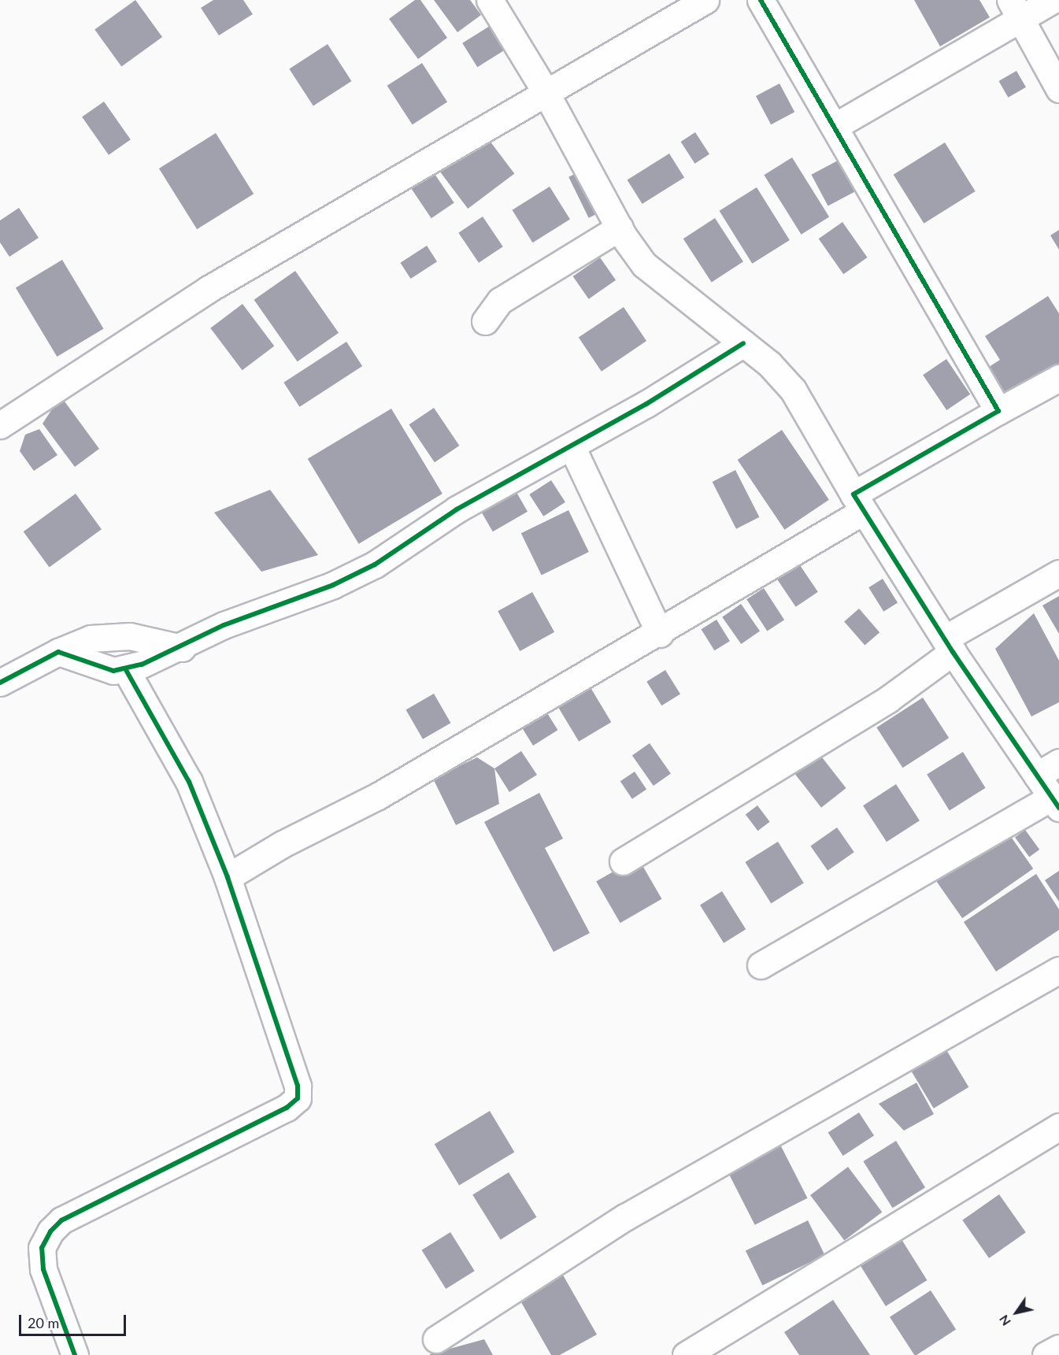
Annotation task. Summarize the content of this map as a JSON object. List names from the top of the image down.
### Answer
{
  "scale_bar": "20 m",
  "north": "bottom left"
}
